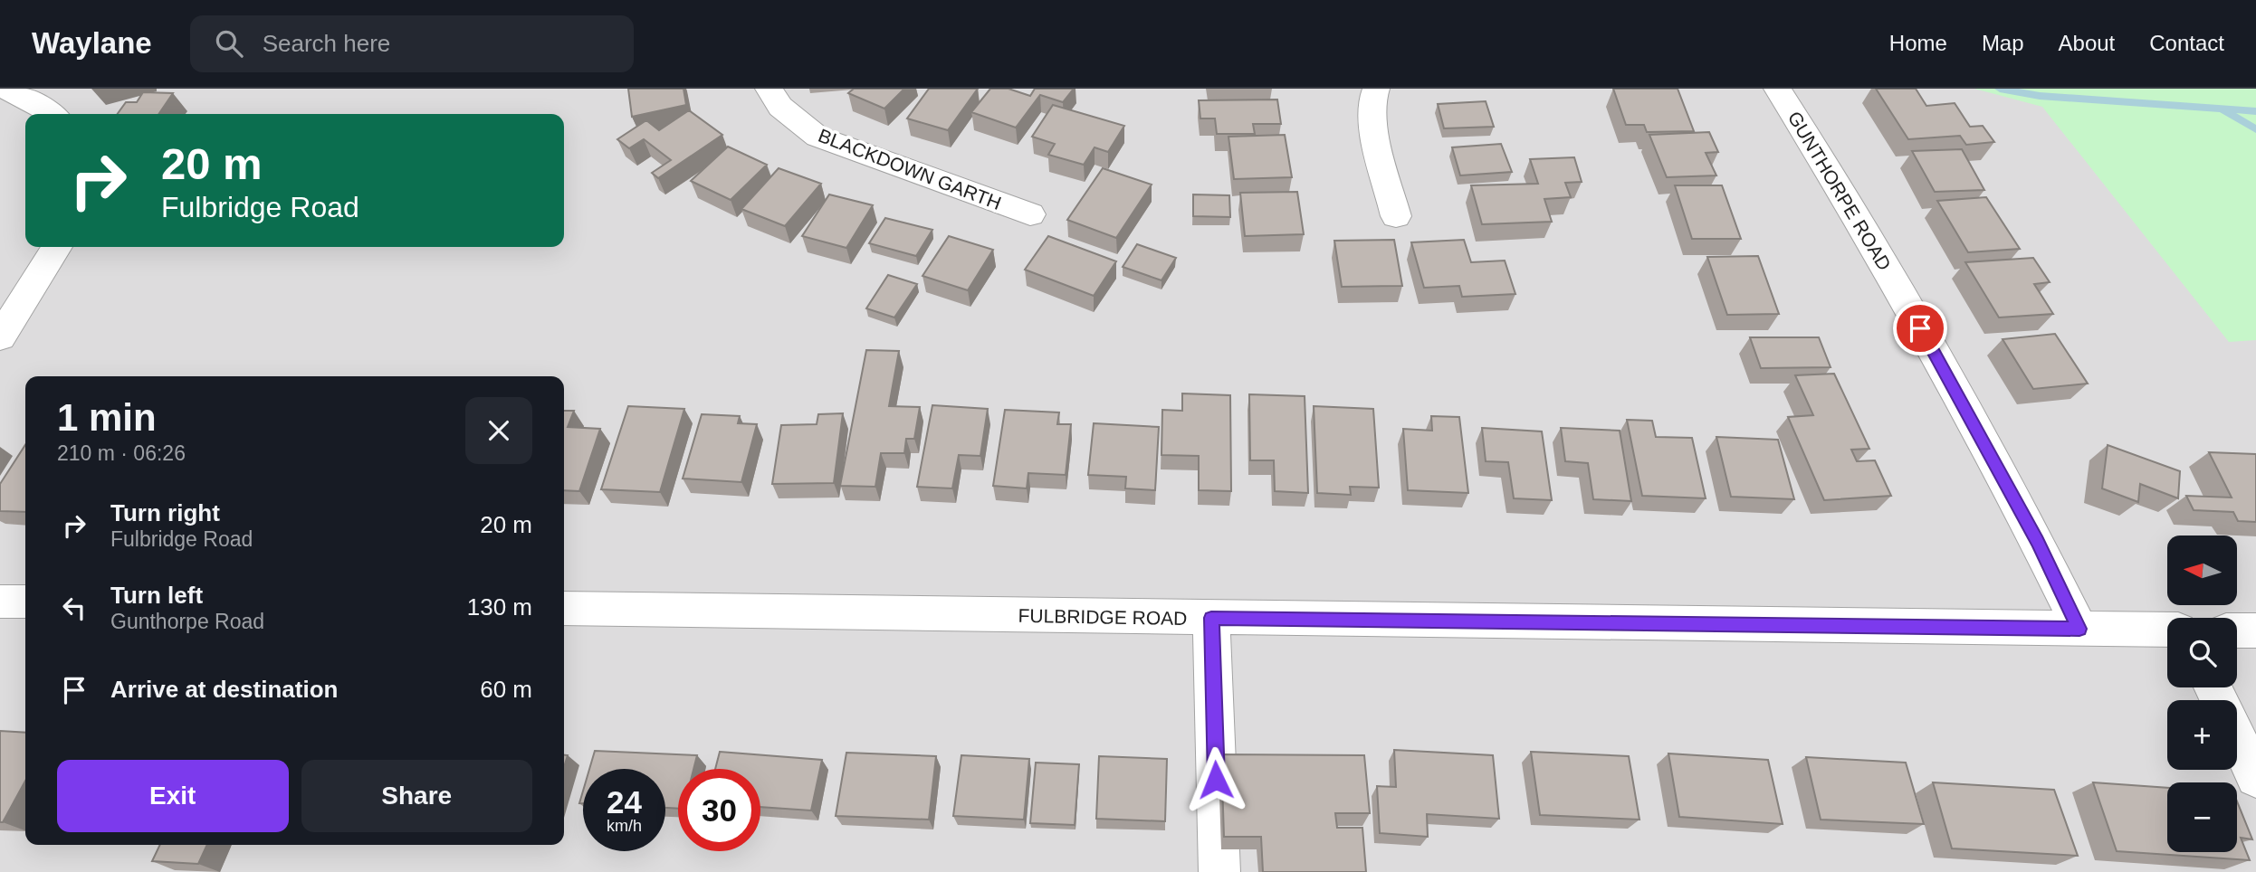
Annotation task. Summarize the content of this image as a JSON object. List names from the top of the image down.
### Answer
{
  "streets": {
    "street": ["BLACKDOWN GARTH", "GUNTHORPE ROAD", "FULBRIDGE ROAD"]
  },
  "crossings": [
    ["GUNTHORPE ROAD", "FULBRIDGE ROAD"]
  ],
  "north": "left",
  "page": {
    "header": "Waylane",
    "search": "Search here",
    "nav": [
      "Home",
      "Map",
      "About",
      "Contact"
    ],
    "turn": ["20 m", "Fulbridge Road"],
    "heading": ["1 min", "210 m · 06:26"],
    "list": [
      {
        "name": "Turn right",
        "note": "Fulbridge Road",
        "value": "20 m"
      },
      {
        "name": "Turn left",
        "note": "Gunthorpe Road",
        "value": "130 m"
      },
      {
        "name": "Arrive at destination",
        "value": "60 m"
      }
    ],
    "map_buttons": ["+", "−"],
    "buttons": ["Exit", "Share"],
    "speed": "24 km/h",
    "limit": "30"
  }
}
